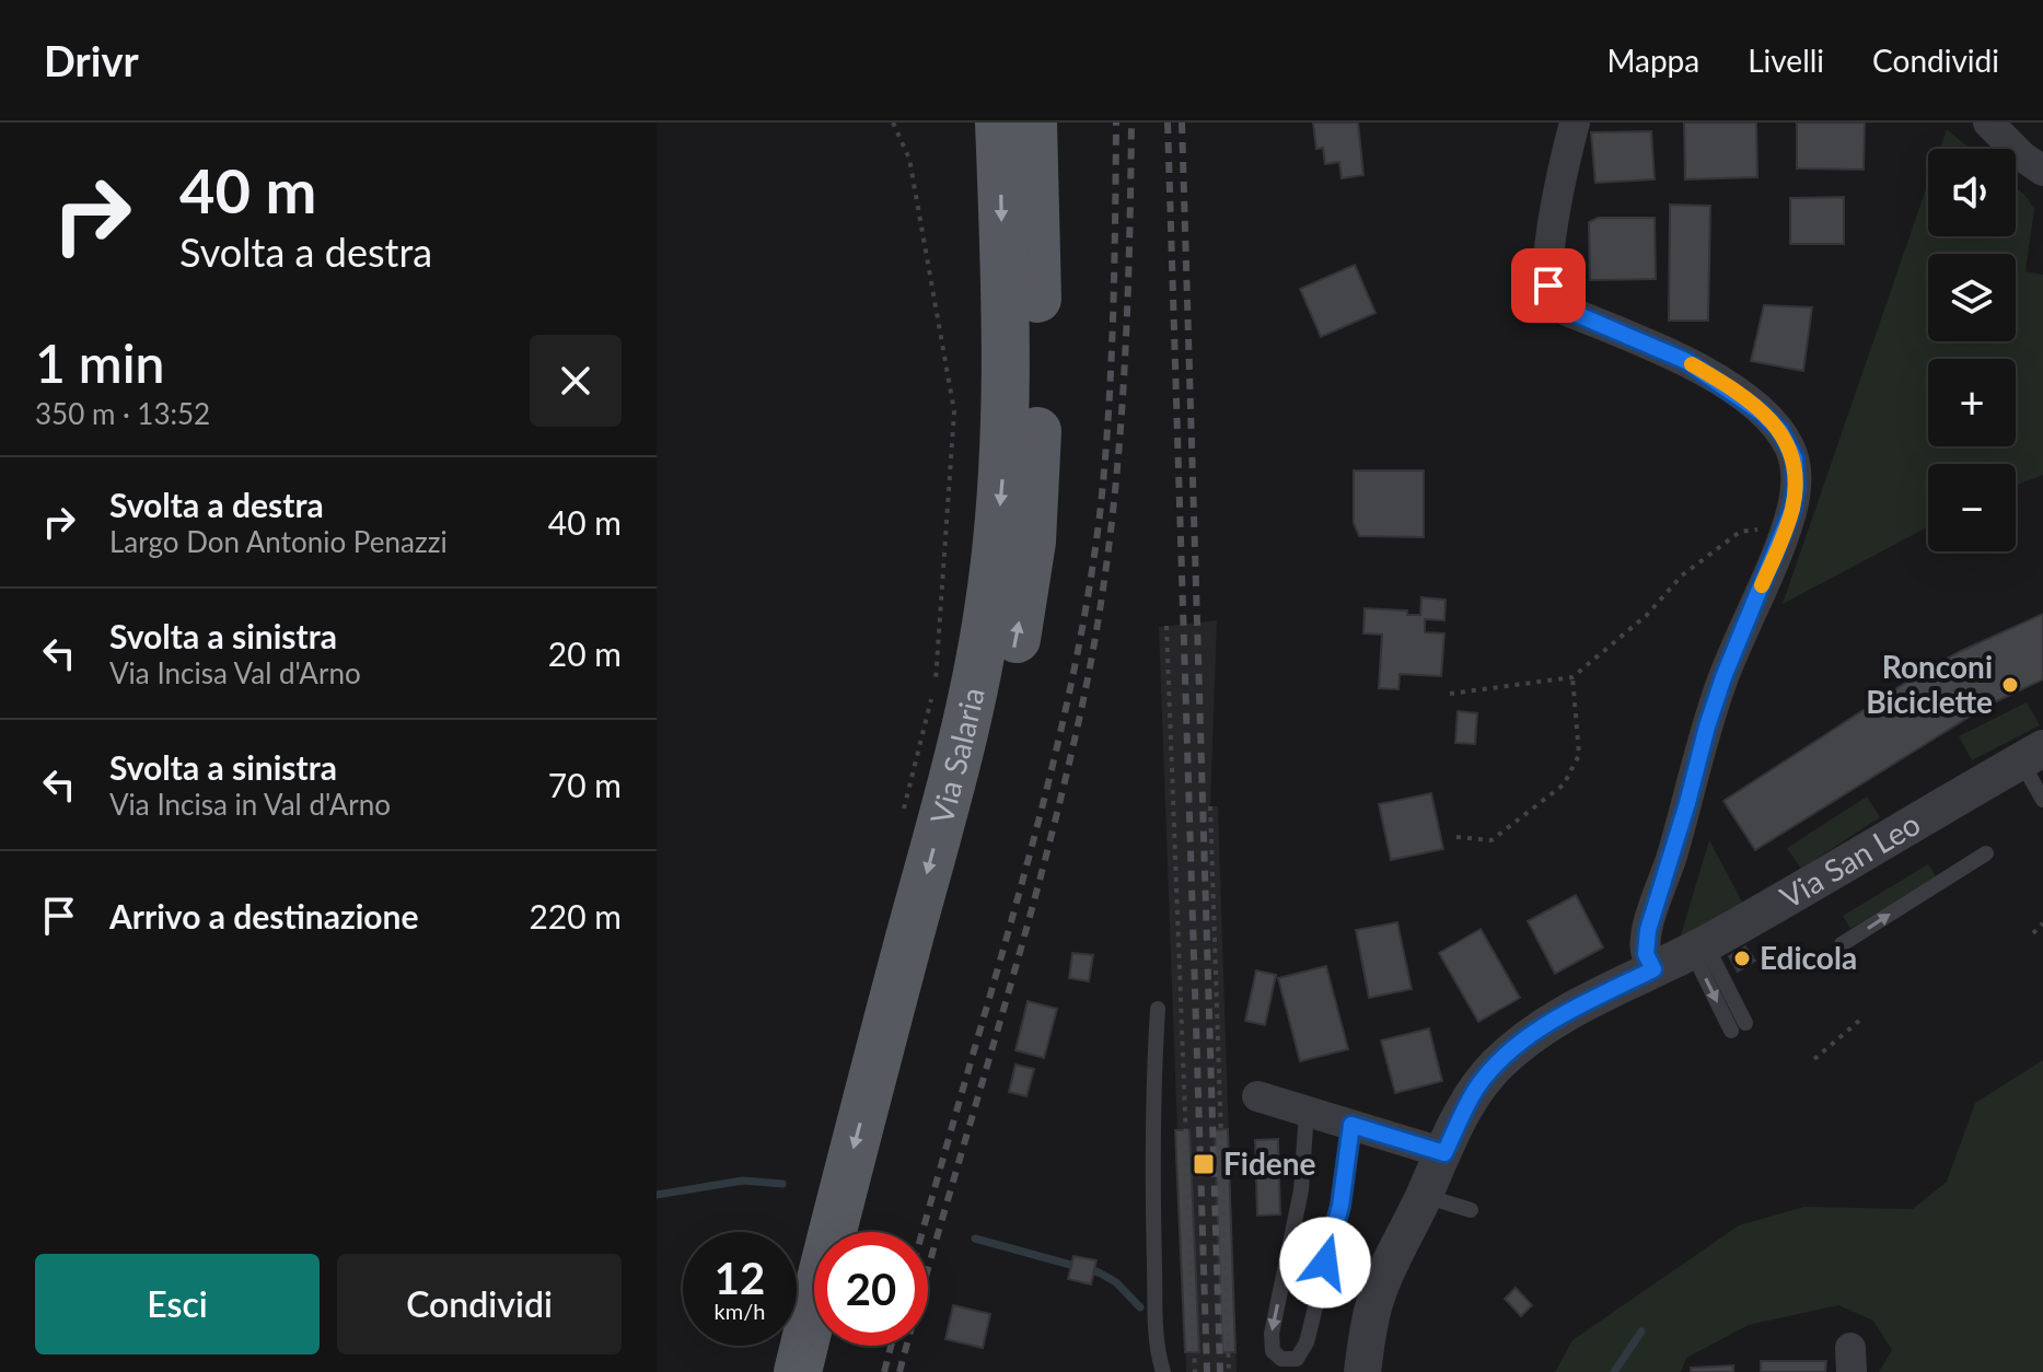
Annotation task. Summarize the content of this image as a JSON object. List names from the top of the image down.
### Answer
{
  "streets": {
    "main road": ["Via Salaria"],
    "street": ["Via San Leo"]
  },
  "places": {
    "other": ["Ronconi Biciclette", "Edicola"],
    "transit": ["Fidene"]
  },
  "page": {
    "header": "Drivr",
    "nav": ["Mappa", "Livelli", "Condividi"],
    "turn": ["40 m", "Svolta a destra"],
    "map_buttons": ["+", "−"],
    "heading": ["1 min", "350 m · 13:52"],
    "list": [
      {
        "name": "Svolta a destra",
        "note": "Largo Don Antonio Penazzi",
        "value": "40 m"
      },
      {
        "name": "Svolta a sinistra",
        "note": "Via Incisa Val d'Arno",
        "value": "20 m"
      },
      {
        "name": "Svolta a sinistra",
        "note": "Via Incisa in Val d'Arno",
        "value": "70 m"
      },
      {
        "name": "Arrivo a destinazione",
        "value": "220 m"
      }
    ],
    "speed": "12 km/h",
    "limit": "20",
    "buttons": ["Esci", "Condividi"]
  }
}
